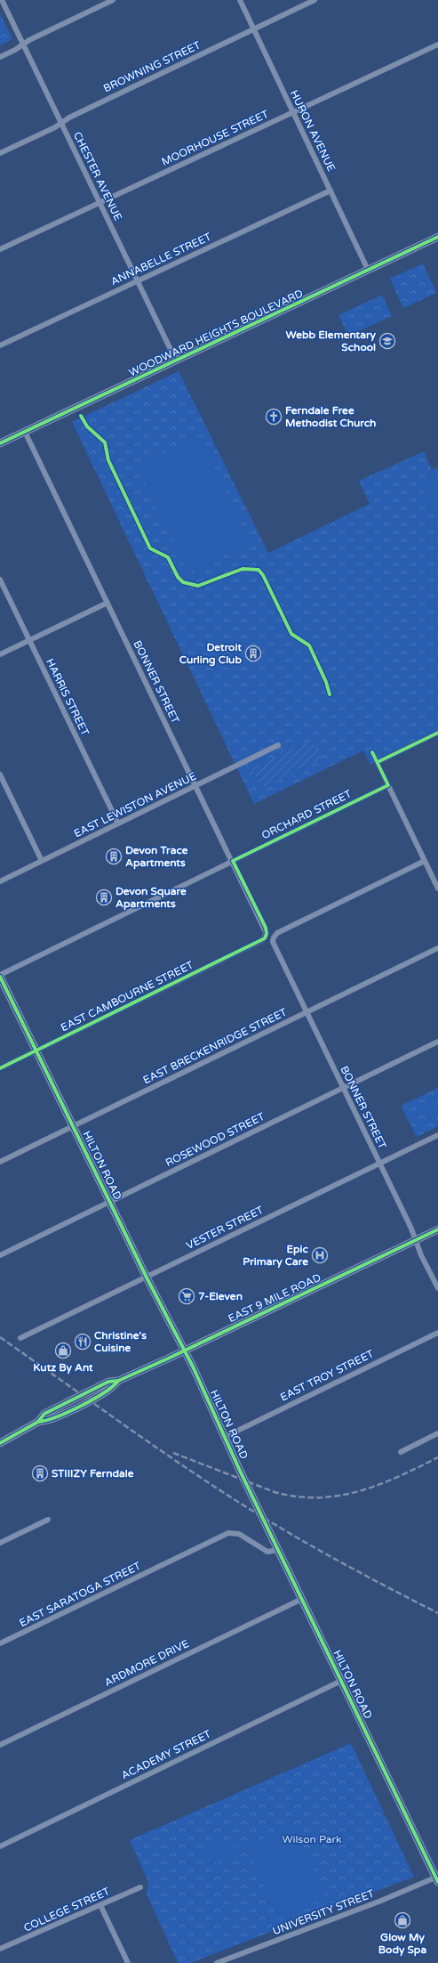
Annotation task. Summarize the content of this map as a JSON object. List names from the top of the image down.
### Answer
{
  "streets": {
    "street": [
      "BROWNING STREET",
      "HURON AVENUE",
      "MOORHOUSE STREET",
      "CHESTER AVENUE",
      "ANNABELLE STREET",
      "WOODWARD HEIGHTS BOULEVARD",
      "BONNER STREET",
      "HARRIS STREET",
      "EAST LEWISTON AVENUE",
      "ORCHARD STREET",
      "EAST CAMBOURNE STREET",
      "EAST BRECKENRIDGE STREET",
      "ROSEWOOD STREET",
      "HILTON ROAD",
      "VESTER STREET",
      "EAST 9 MILE ROAD",
      "EAST TROY STREET",
      "EAST SARATOGA STREET",
      "ARDMORE DRIVE",
      "ACADEMY STREET",
      "COLLEGE STREET",
      "UNIVERSITY STREET"
    ]
  },
  "crossings": [
    ["BROWNING STREET", "HURON AVENUE"],
    ["BROWNING STREET", "CHESTER AVENUE"],
    ["HURON AVENUE", "MOORHOUSE STREET"],
    ["HURON AVENUE", "ANNABELLE STREET"],
    ["HURON AVENUE", "WOODWARD HEIGHTS BOULEVARD"],
    ["MOORHOUSE STREET", "CHESTER AVENUE"],
    ["CHESTER AVENUE", "ANNABELLE STREET"],
    ["CHESTER AVENUE", "WOODWARD HEIGHTS BOULEVARD"],
    ["WOODWARD HEIGHTS BOULEVARD", "BONNER STREET"],
    ["BONNER STREET", "EAST LEWISTON AVENUE"],
    ["BONNER STREET", "ORCHARD STREET"],
    ["BONNER STREET", "EAST CAMBOURNE STREET"],
    ["BONNER STREET", "EAST BRECKENRIDGE STREET"],
    ["BONNER STREET", "ROSEWOOD STREET"],
    ["BONNER STREET", "VESTER STREET"],
    ["BONNER STREET", "EAST 9 MILE ROAD"],
    ["HARRIS STREET", "EAST LEWISTON AVENUE"],
    ["ORCHARD STREET", "HILTON ROAD"],
    ["EAST CAMBOURNE STREET", "HILTON ROAD"],
    ["EAST BRECKENRIDGE STREET", "HILTON ROAD"],
    ["ROSEWOOD STREET", "HILTON ROAD"],
    ["HILTON ROAD", "VESTER STREET"],
    ["HILTON ROAD", "EAST 9 MILE ROAD"],
    ["HILTON ROAD", "EAST TROY STREET"],
    ["HILTON ROAD", "EAST SARATOGA STREET"],
    ["HILTON ROAD", "ARDMORE DRIVE"],
    ["HILTON ROAD", "ACADEMY STREET"],
    ["HILTON ROAD", "UNIVERSITY STREET"]
  ],
  "parks": ["Wilson Park"],
  "places": {
    "school or university": ["Webb Elementary School"],
    "church": ["Ferndale Free Methodist Church"],
    "building": [
      "Detroit Curling Club",
      "Devon Trace Apartments",
      "Devon Square Apartments",
      "STIIIZY Ferndale"
    ],
    "hospital": ["Epic Primary Care"],
    "supermarket": ["7-Eleven"],
    "restaurant": ["Christine's Cuisine"],
    "shop": ["Kutz By Ant", "Glow My Body Spa"]
  }
}
